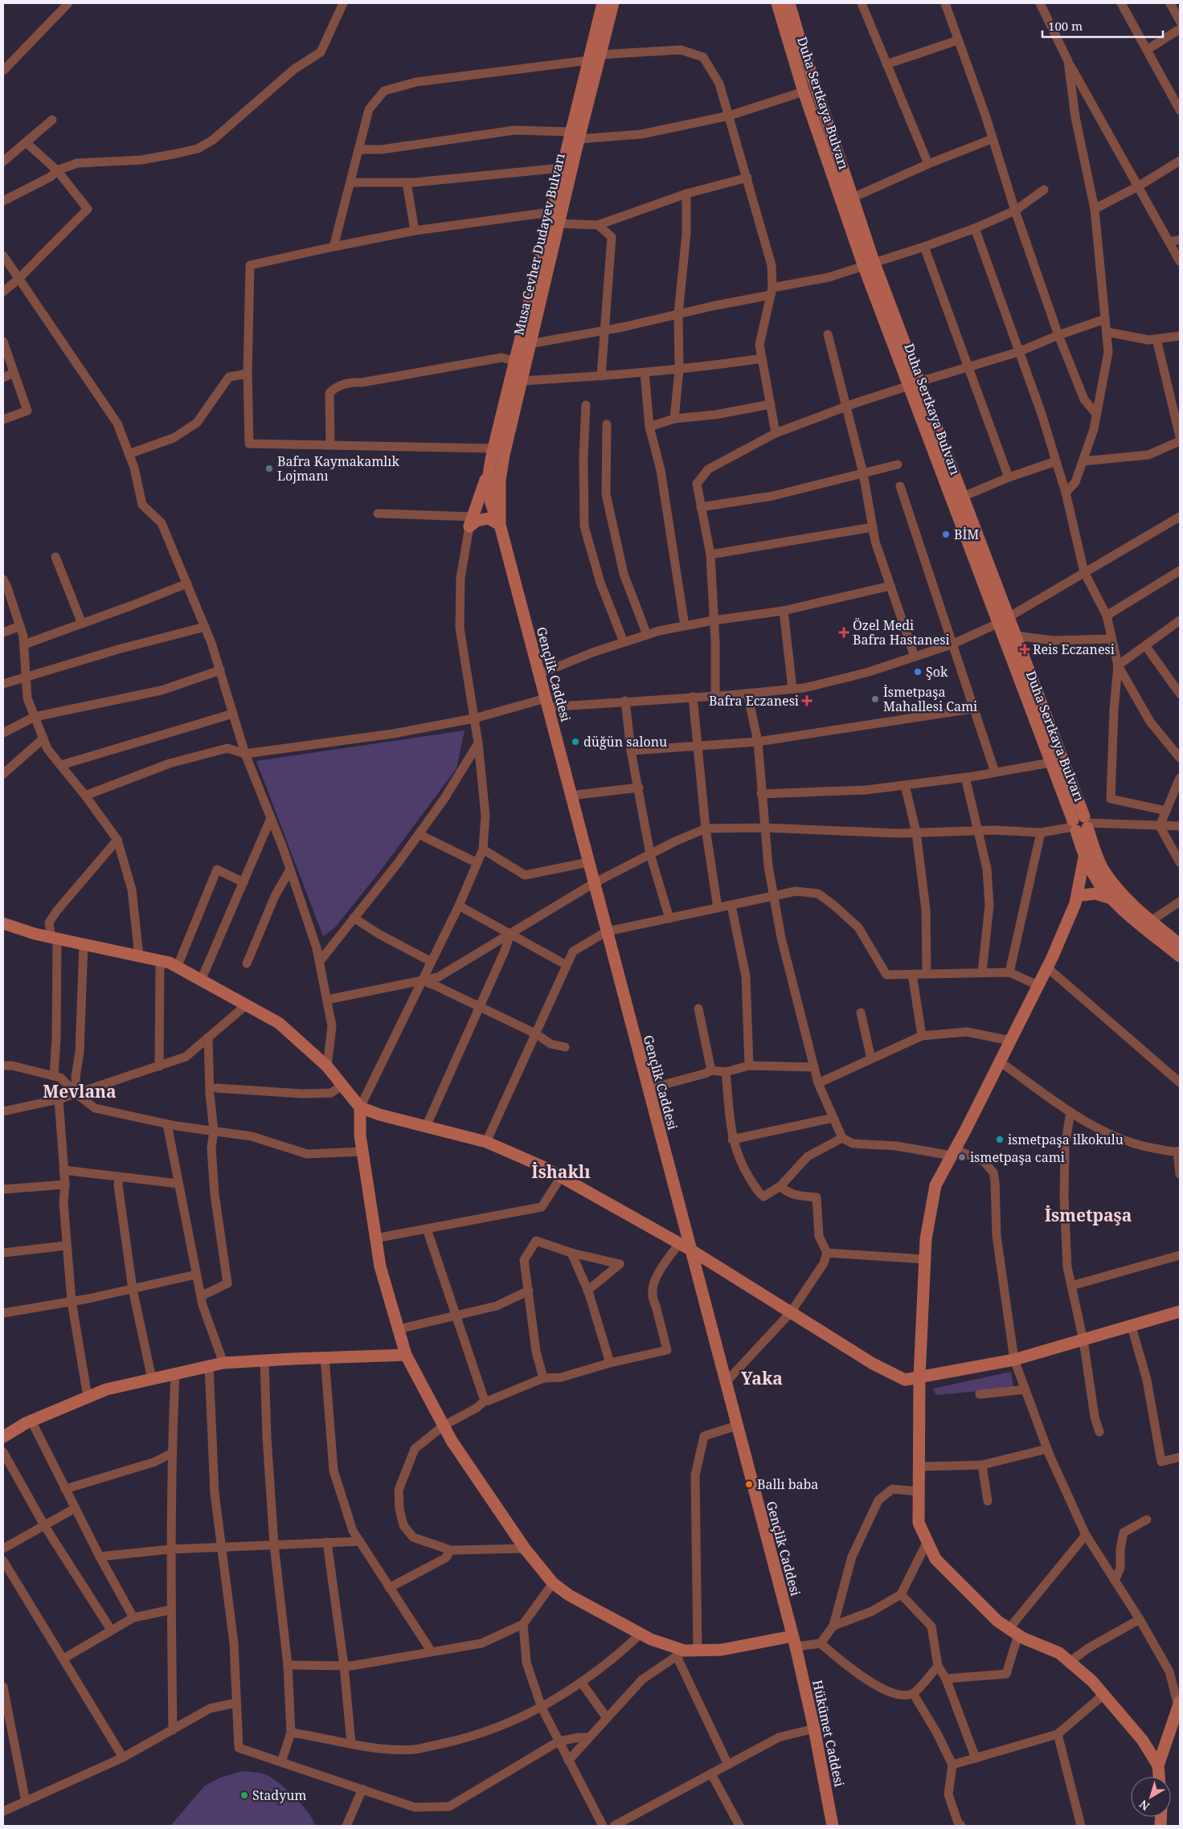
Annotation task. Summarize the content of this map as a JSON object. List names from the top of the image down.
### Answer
{
  "streets": {
    "main road": [
      "Duha Sertkaya Bulvarı",
      "Musa Cevher Dudayev Bulvarı",
      "Gençlik Caddesi",
      "Hükümet Caddesi"
    ]
  },
  "crossings": [
    ["Musa Cevher Dudayev Bulvarı", "Gençlik Caddesi"],
    ["Gençlik Caddesi", "Hükümet Caddesi"]
  ],
  "districts": [
    "Mevlana",
    "İshaklı",
    "İsmetpaşa",
    "Yaka"
  ],
  "places": {
    "other": [
      "Bafra Kaymakamlık Lojmanı",
      "BİM",
      "Şok",
      "İsmetpaşa Mahallesi Cami",
      "düğün salonu",
      "ismetpaşa ilkokulu",
      "ismetpaşa cami",
      "Ballı baba",
      "Stadyum"
    ],
    "health": ["Özel Medi Bafra Hastanesi", "Reis Eczanesi", "Bafra Eczanesi"]
  },
  "scale_bar": "100 m",
  "north": "bottom left"
}
